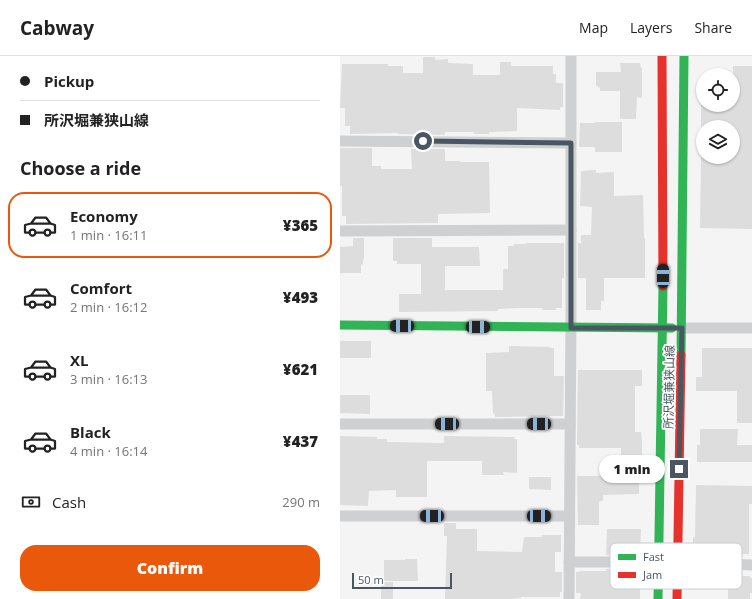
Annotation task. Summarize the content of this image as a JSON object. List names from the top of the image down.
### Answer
{
  "streets": {
    "main road": ["所沢堀兼狭山線"]
  },
  "legend": ["Fast", "Jam"],
  "scale_bar": "50 m",
  "page": {
    "header": "Cabway",
    "nav": ["Map", "Layers", "Share"],
    "banner": ["Pickup", "所沢堀兼狭山線"],
    "heading": "Choose a ride",
    "list": [
      {
        "name": "Economy",
        "note": "1 min · 16:11",
        "value": "¥365"
      },
      {
        "name": "Comfort",
        "note": "2 min · 16:12",
        "value": "¥493"
      },
      {
        "name": "XL",
        "note": "3 min · 16:13",
        "value": "¥621"
      },
      {
        "name": "Black",
        "note": "4 min · 16:14",
        "value": "¥437"
      }
    ],
    "bubble": "1 min",
    "pay": ["Cash", "290 m"],
    "buttons": "Confirm",
    "scale": "50 m"
  }
}
